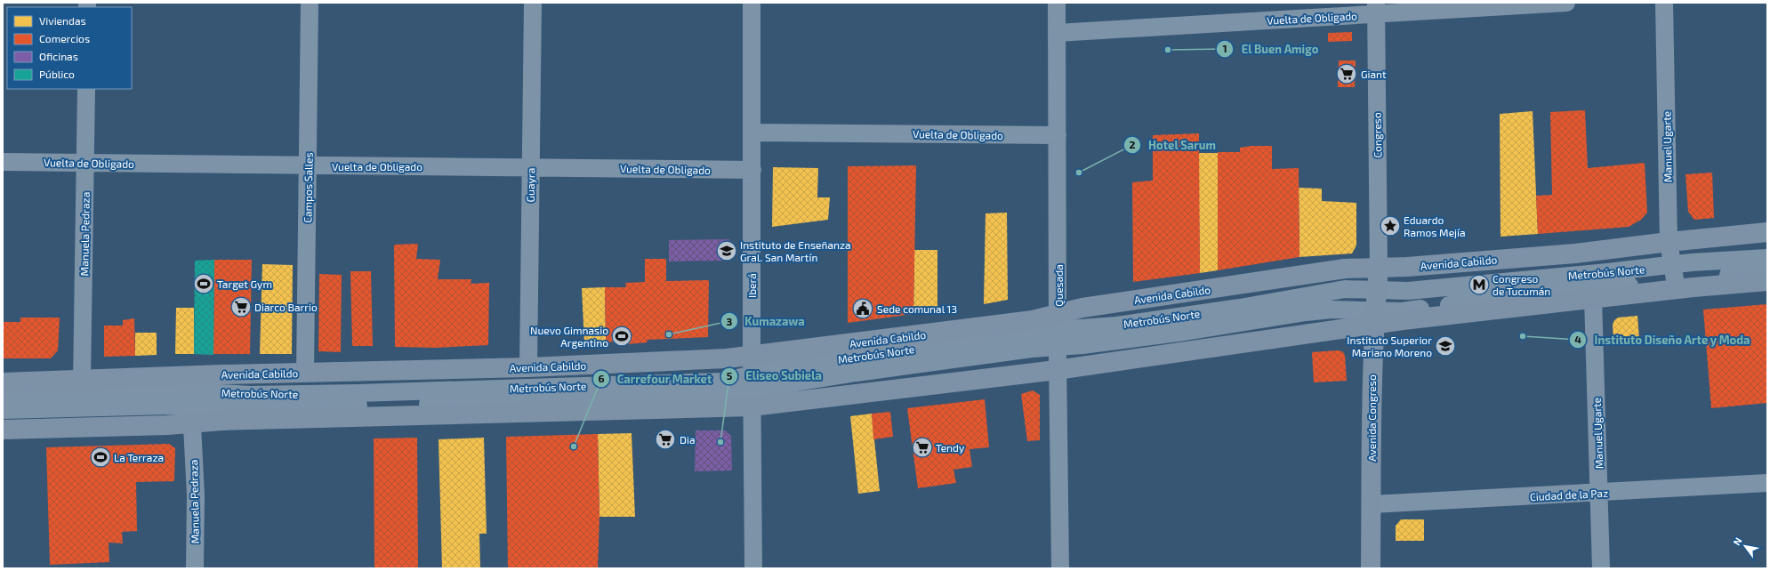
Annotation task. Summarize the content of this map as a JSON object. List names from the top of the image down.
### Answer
{
  "streets": {
    "main road": ["Avenida Cabildo", "Avenida Congreso"],
    "street": [
      "Vuelta de Obligado",
      "Congreso",
      "Manuel Ugarte",
      "Guayra",
      "Campos Salles",
      "Manuela Pedraza",
      "Metrobús Norte",
      "Iberá",
      "Quesada",
      "Ciudad de la Paz"
    ]
  },
  "crossings": [
    ["Vuelta de Obligado", "Congreso"],
    ["Vuelta de Obligado", "Guayra"],
    ["Vuelta de Obligado", "Campos Salles"],
    ["Vuelta de Obligado", "Manuela Pedraza"],
    ["Vuelta de Obligado", "Iberá"],
    ["Vuelta de Obligado", "Quesada"],
    ["Congreso", "Avenida Cabildo"],
    ["Congreso", "Avenida Congreso"],
    ["Manuel Ugarte", "Avenida Cabildo"],
    ["Manuel Ugarte", "Metrobús Norte"],
    ["Manuel Ugarte", "Ciudad de la Paz"],
    ["Guayra", "Avenida Cabildo"],
    ["Campos Salles", "Avenida Cabildo"],
    ["Manuela Pedraza", "Avenida Cabildo"],
    ["Manuela Pedraza", "Metrobús Norte"],
    ["Avenida Cabildo", "Metrobús Norte"],
    ["Avenida Cabildo", "Iberá"],
    ["Avenida Cabildo", "Quesada"],
    ["Avenida Cabildo", "Avenida Congreso"],
    ["Metrobús Norte", "Iberá"],
    ["Metrobús Norte", "Quesada"],
    ["Metrobús Norte", "Avenida Congreso"],
    ["Avenida Congreso", "Ciudad de la Paz"]
  ],
  "places": {
    "other": [
      "El Buen Amigo",
      "Hotel Sarum",
      "Kumazawa",
      "Instituto Diseño Arte y Moda",
      "Eliseo Subiela",
      "Carrefour Market"
    ],
    "supermarket": [
      "Giant",
      "Diarco Barrio",
      "Dia",
      "Tendy"
    ],
    "place": ["Eduardo Ramos Mejía"],
    "school or university": ["Instituto de Enseñanza Gral. San Martín", "Instituto Superior Mariano Moreno"],
    "sports": ["Target Gym", "Nuevo Gimnasio Argentino", "La Terraza"],
    "metro station": ["Congreso de Tucumán"],
    "public building": ["Sede comunal 13"]
  },
  "legend": [
    "Viviendas",
    "Comercios",
    "Oficinas",
    "Público"
  ],
  "north": "top left"
}
